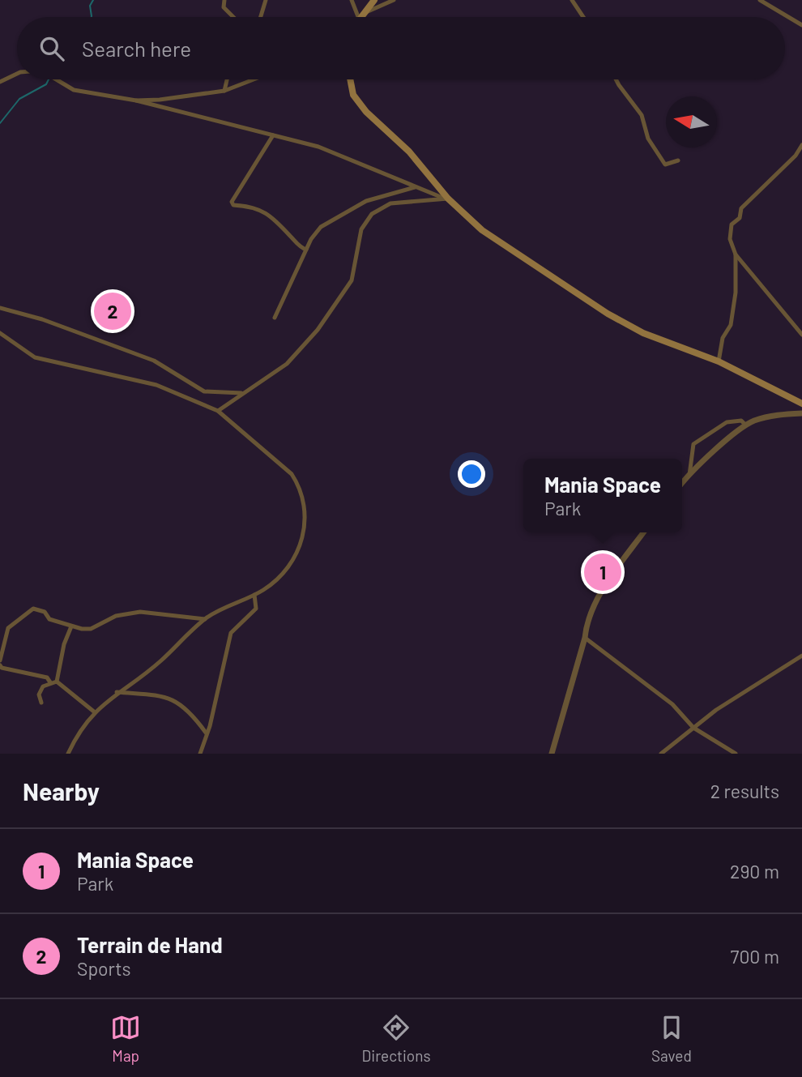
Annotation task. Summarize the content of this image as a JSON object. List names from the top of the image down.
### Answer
{
  "north": "left",
  "page": {
    "search": "Search here",
    "pins": ["2", "1"],
    "popup": ["Mania Space", "Park"],
    "heading": ["Nearby", "2 results"],
    "list": [
      {
        "mark": "1",
        "name": "Mania Space",
        "note": "Park",
        "value": "290 m"
      },
      {
        "mark": "2",
        "name": "Terrain de Hand",
        "note": "Sports",
        "value": "700 m"
      }
    ],
    "nav": ["Map", "Directions", "Saved"]
  }
}
